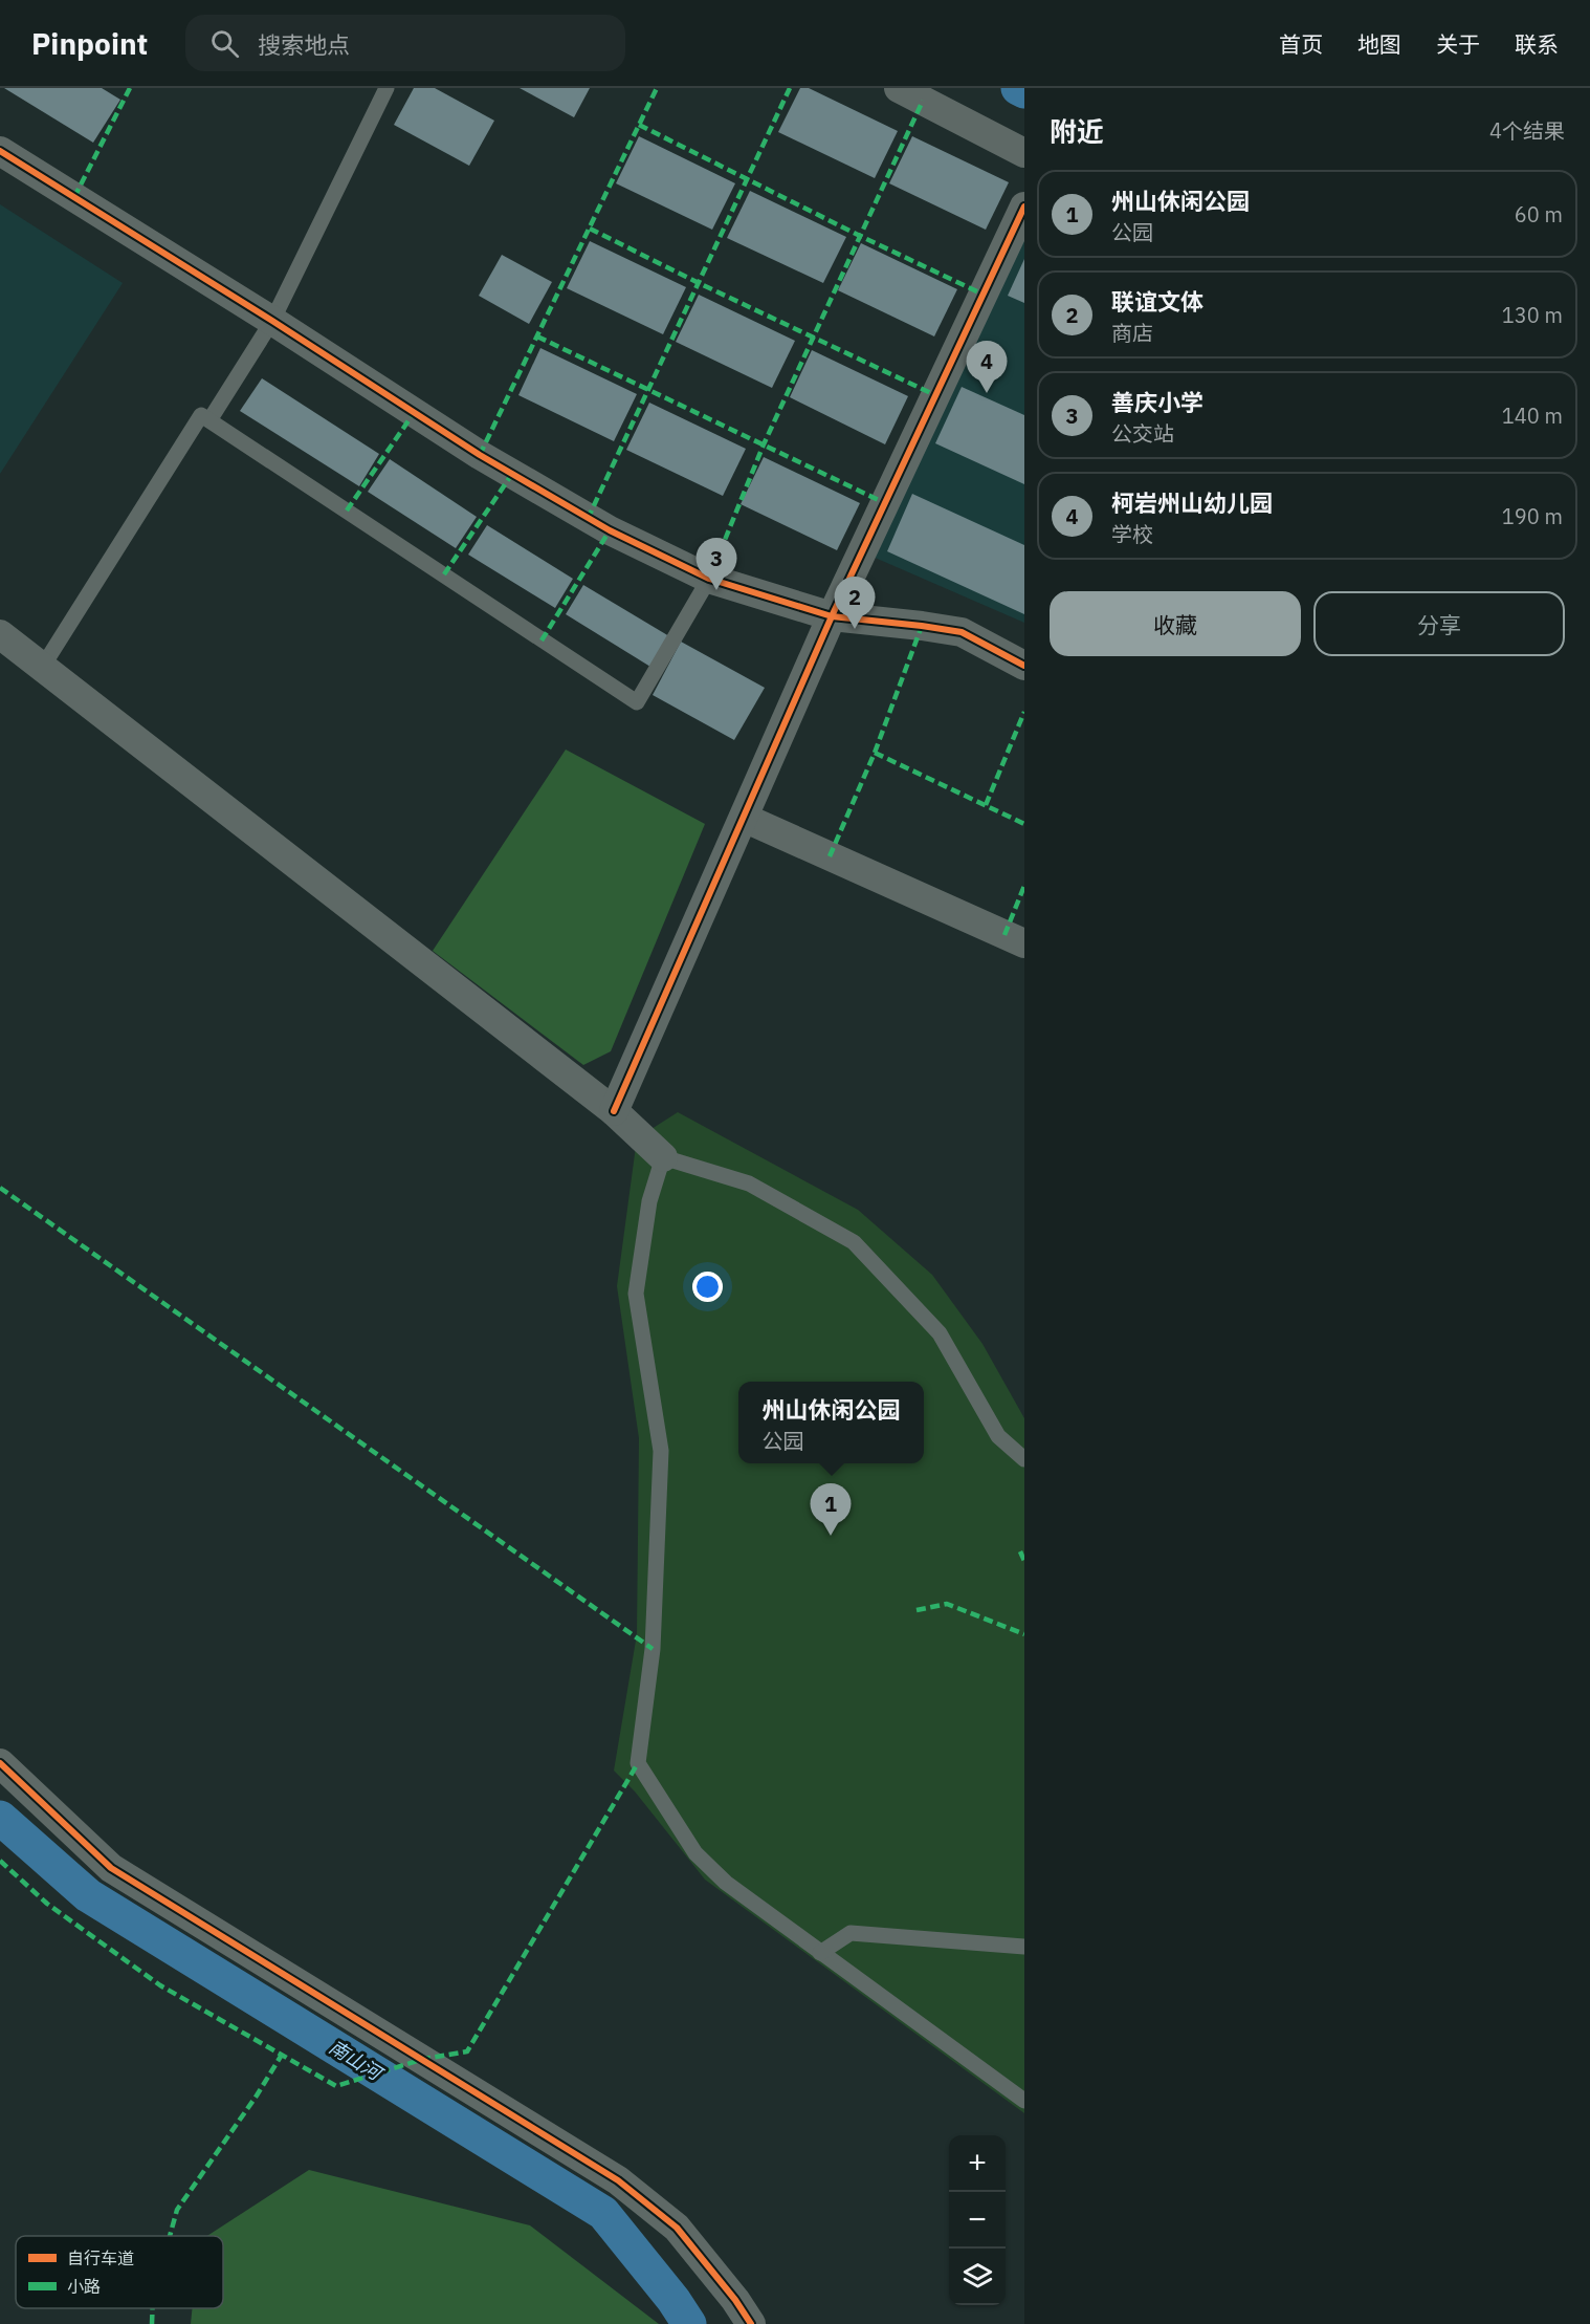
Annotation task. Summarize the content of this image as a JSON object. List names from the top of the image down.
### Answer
{
  "water": ["南山河"],
  "legend": ["自行车道", "小路"],
  "page": {
    "header": "Pinpoint",
    "search": "搜索地点",
    "nav": [
      "首页",
      "地图",
      "关于",
      "联系"
    ],
    "heading": ["附近", "4个结果"],
    "list": [
      {
        "mark": "1",
        "name": "州山休闲公园",
        "note": "公园",
        "value": "60 m"
      },
      {
        "mark": "2",
        "name": "联谊文体",
        "note": "商店",
        "value": "130 m"
      },
      {
        "mark": "3",
        "name": "善庆小学",
        "note": "公交站",
        "value": "140 m"
      },
      {
        "mark": "4",
        "name": "柯岩州山幼儿园",
        "note": "学校",
        "value": "190 m"
      }
    ],
    "pins": [
      "4",
      "3",
      "2",
      "1"
    ],
    "buttons": ["收藏", "分享"],
    "popup": ["州山休闲公园", "公园"],
    "map_buttons": ["+", "−"]
  }
}
